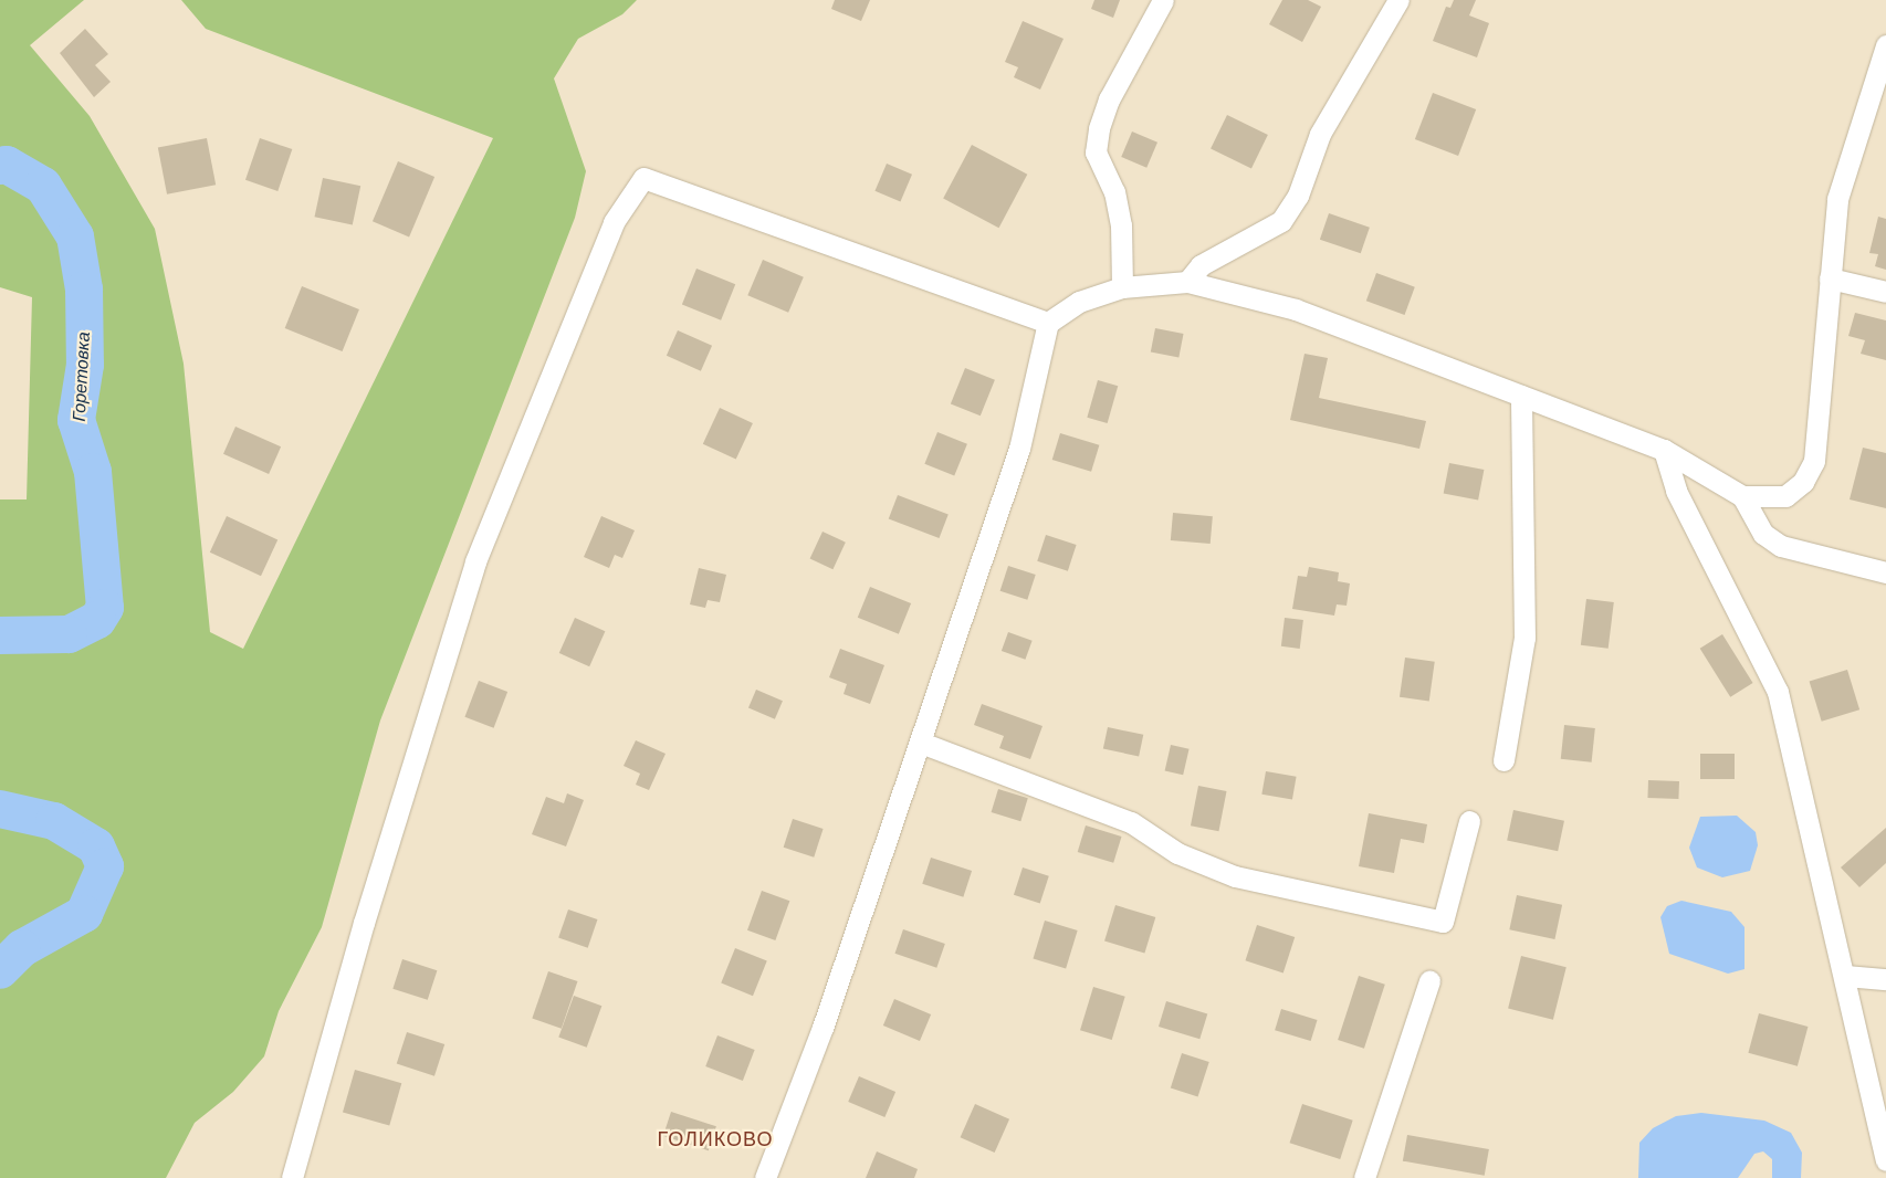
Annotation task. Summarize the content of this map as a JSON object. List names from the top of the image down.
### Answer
{
  "districts": ["ГОЛИКОВО"],
  "water": ["Горетовка"]
}
